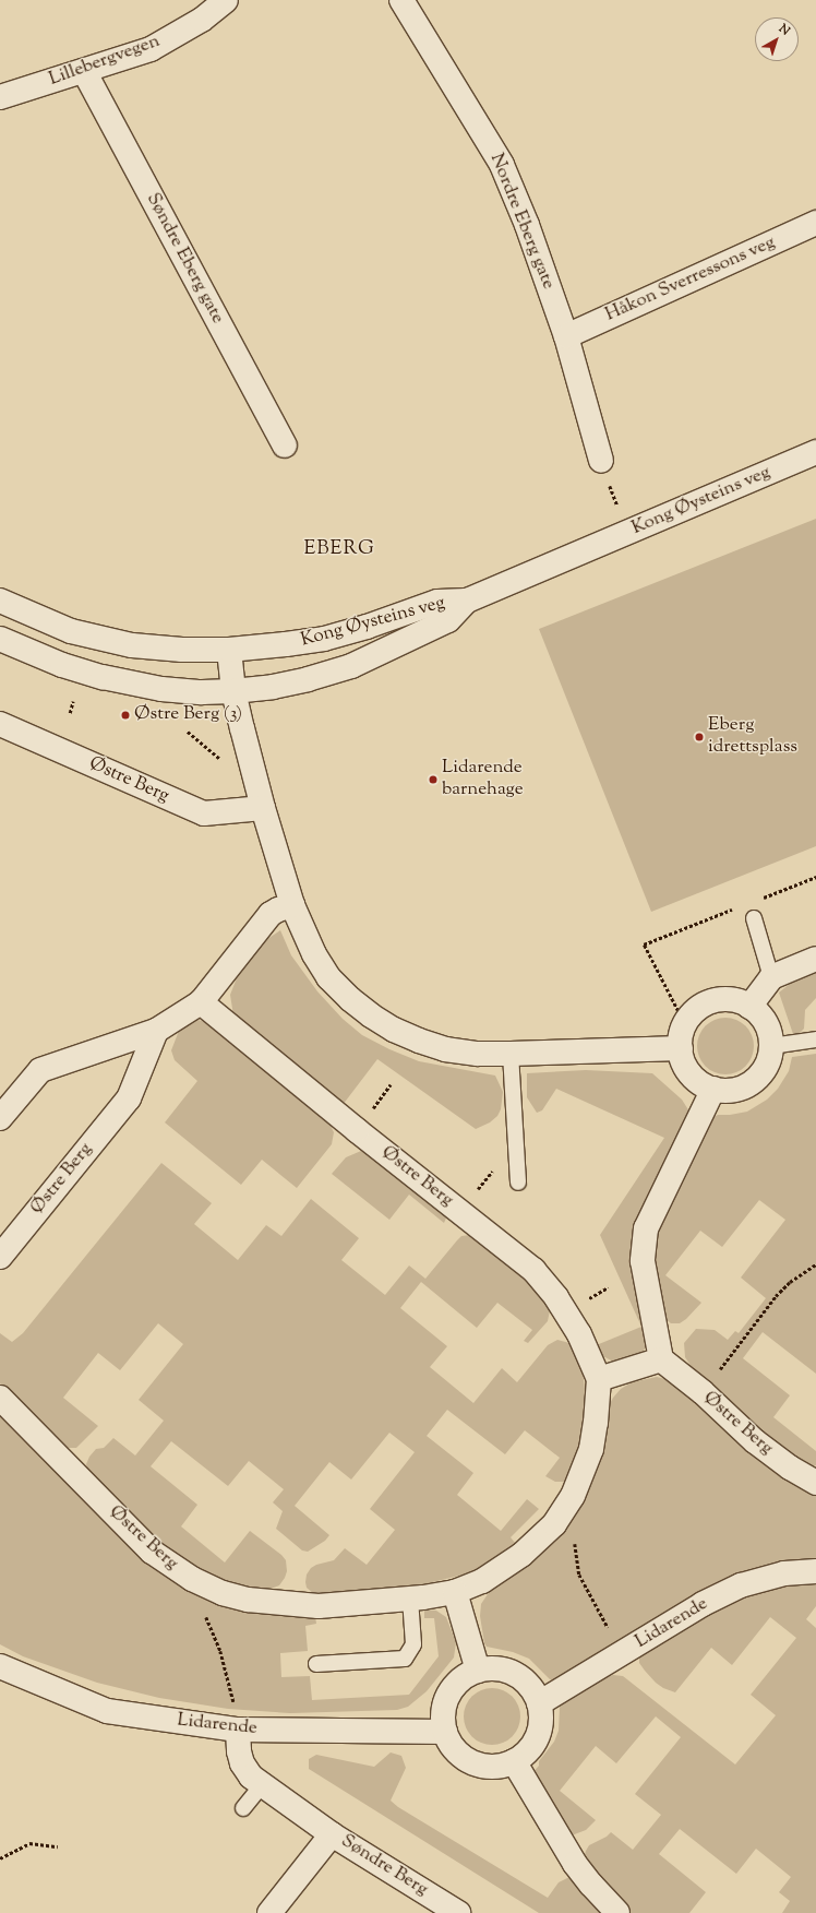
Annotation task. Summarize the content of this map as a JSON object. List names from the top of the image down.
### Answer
{
  "streets": {
    "street": [
      "Lillebergvegen",
      "Nordre Eberg gate",
      "Søndre Eberg gate",
      "Håkon Sverressons veg",
      "Kong Øysteins veg",
      "Østre Berg",
      "Lidarende",
      "Søndre Berg"
    ]
  },
  "crossings": [
    ["Lillebergvegen", "Søndre Eberg gate"],
    ["Nordre Eberg gate", "Håkon Sverressons veg"],
    ["Lidarende", "Søndre Berg"]
  ],
  "districts": ["EBERG"],
  "places": ["Østre Berg (3)", "Eberg idrettsplass", "Lidarende barnehage"],
  "north": "top right"
}
